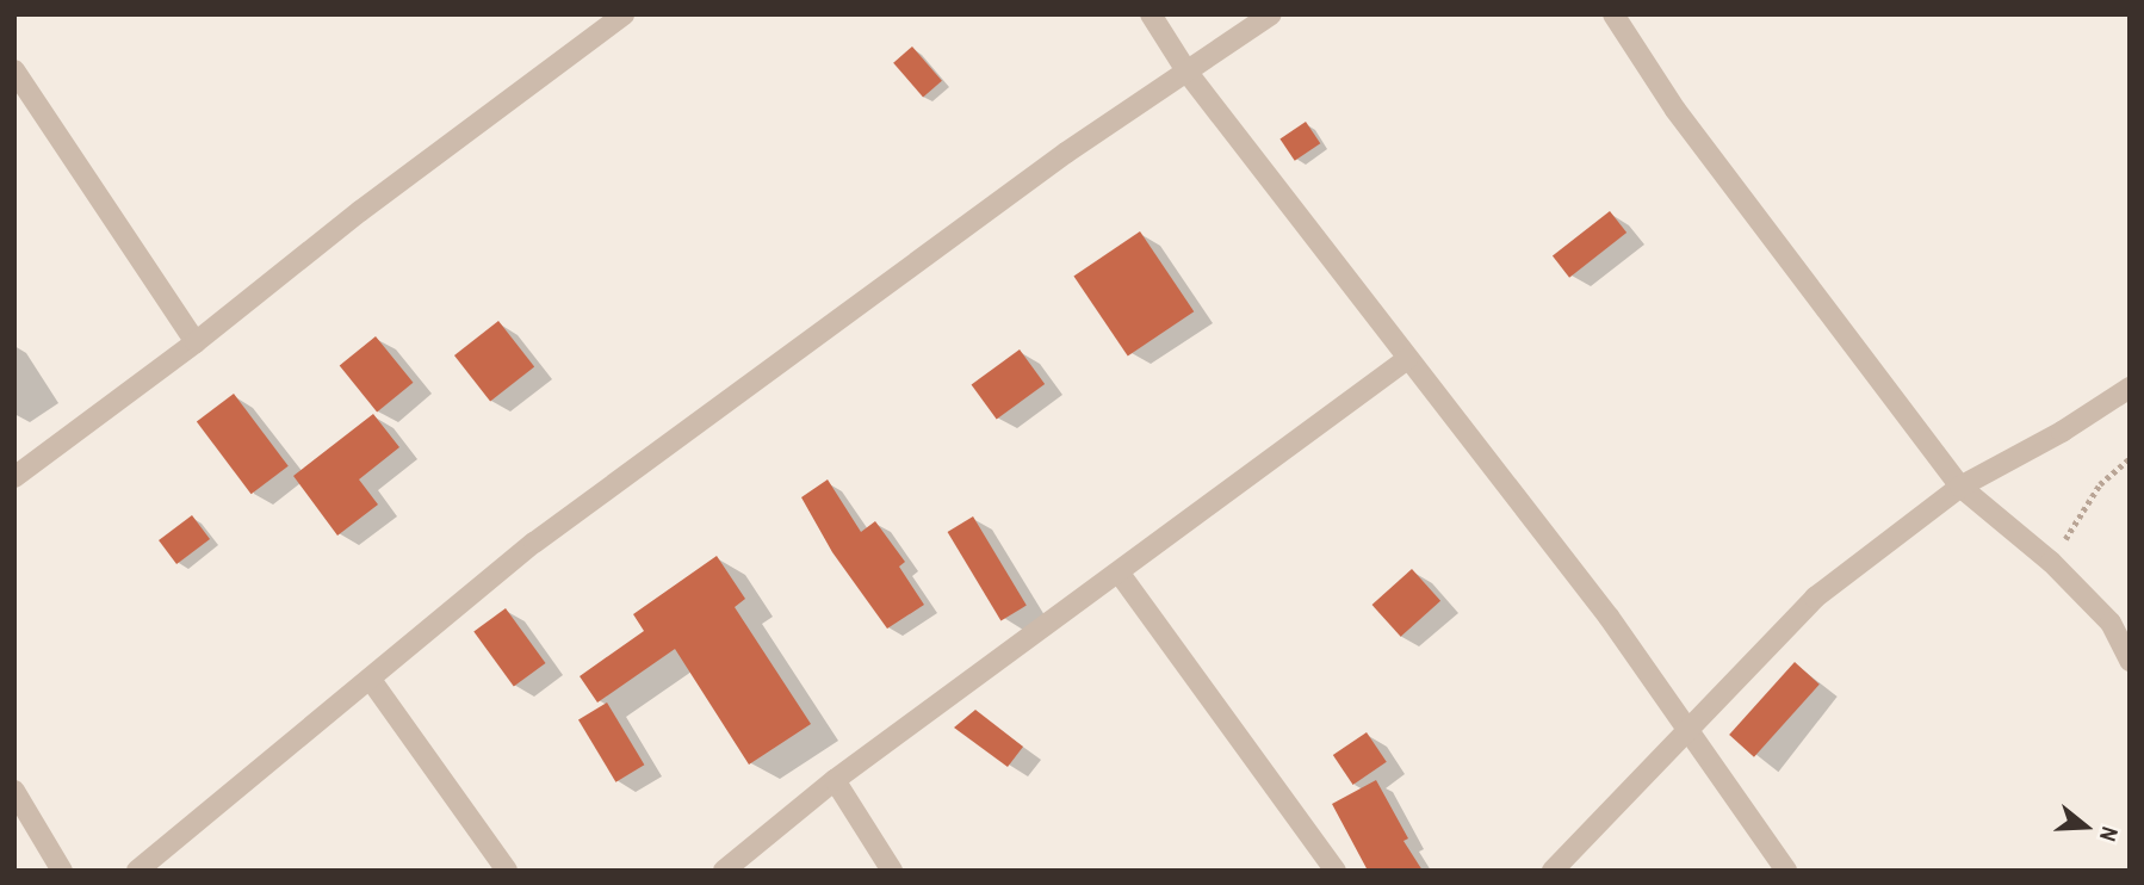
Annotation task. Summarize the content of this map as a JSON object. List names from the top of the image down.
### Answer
{
  "north": "right"
}
